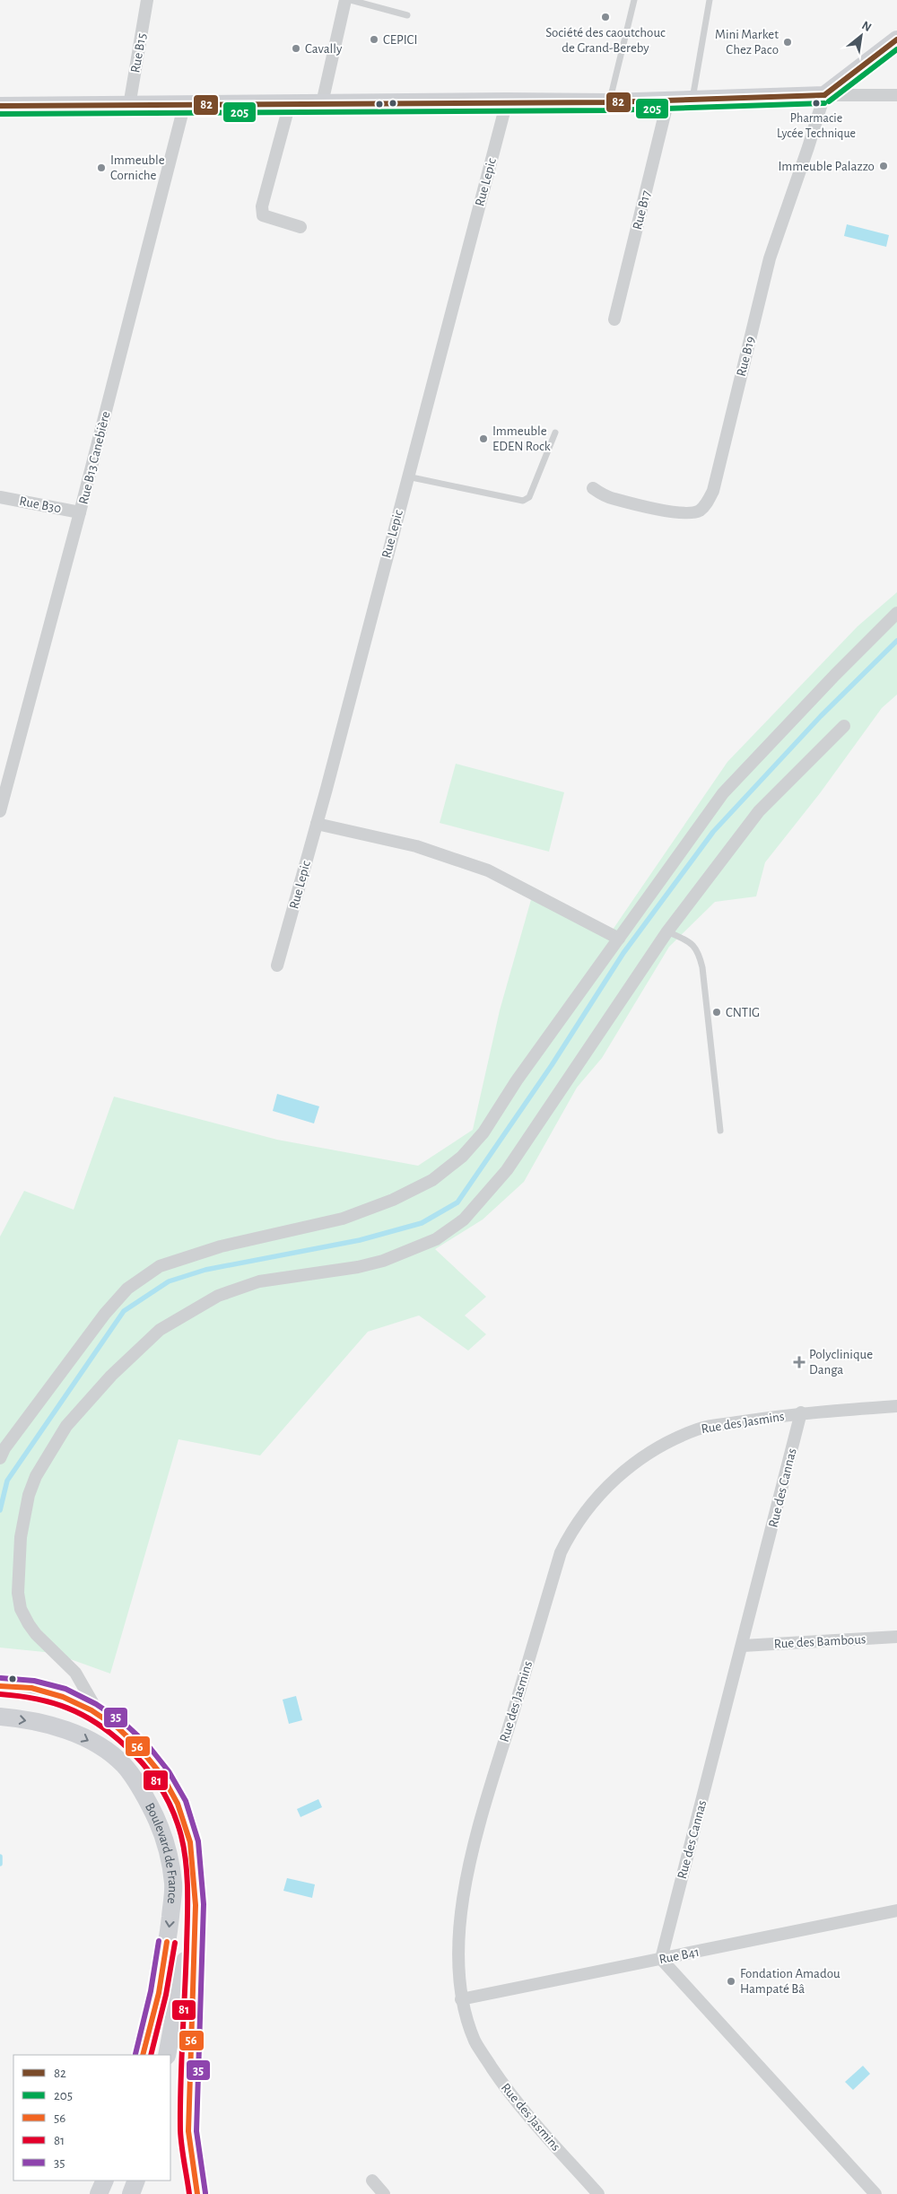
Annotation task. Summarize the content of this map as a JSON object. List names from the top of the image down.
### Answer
{
  "streets": {
    "main road": ["Boulevard de France"],
    "street": [
      "Rue B15",
      "Rue Lepic",
      "Rue B17",
      "Rue B19",
      "Rue B13 Canebière",
      "Rue B30",
      "Rue des Jasmins",
      "Rue des Cannas",
      "Rue des Bambous",
      "Rue B41"
    ]
  },
  "crossings": [
    ["Rue B13 Canebière", "Rue B30"],
    ["Rue des Jasmins", "Rue des Cannas"],
    ["Rue des Jasmins", "Rue B41"],
    ["Rue des Cannas", "Rue des Bambous"],
    ["Rue des Cannas", "Rue B41"]
  ],
  "places": {
    "other": [
      "Société des caoutchouc de Grand-Bereby",
      "CEPICI",
      "Mini Market Chez Paco",
      "Cavally",
      "Pharmacie Lycée Technique",
      "Immeuble Palazzo",
      "Immeuble Corniche",
      "Immeuble EDEN Rock",
      "CNTIG",
      "Fondation Amadou Hampaté Bâ"
    ],
    "health": ["Polyclinique Danga"]
  },
  "lines": [
    "transit line 82",
    "transit line 205",
    "transit line 35",
    "transit line 56",
    "transit line 81"
  ],
  "legend": [
    "82",
    "205",
    "56",
    "81",
    "35"
  ],
  "north": "top right"
}
